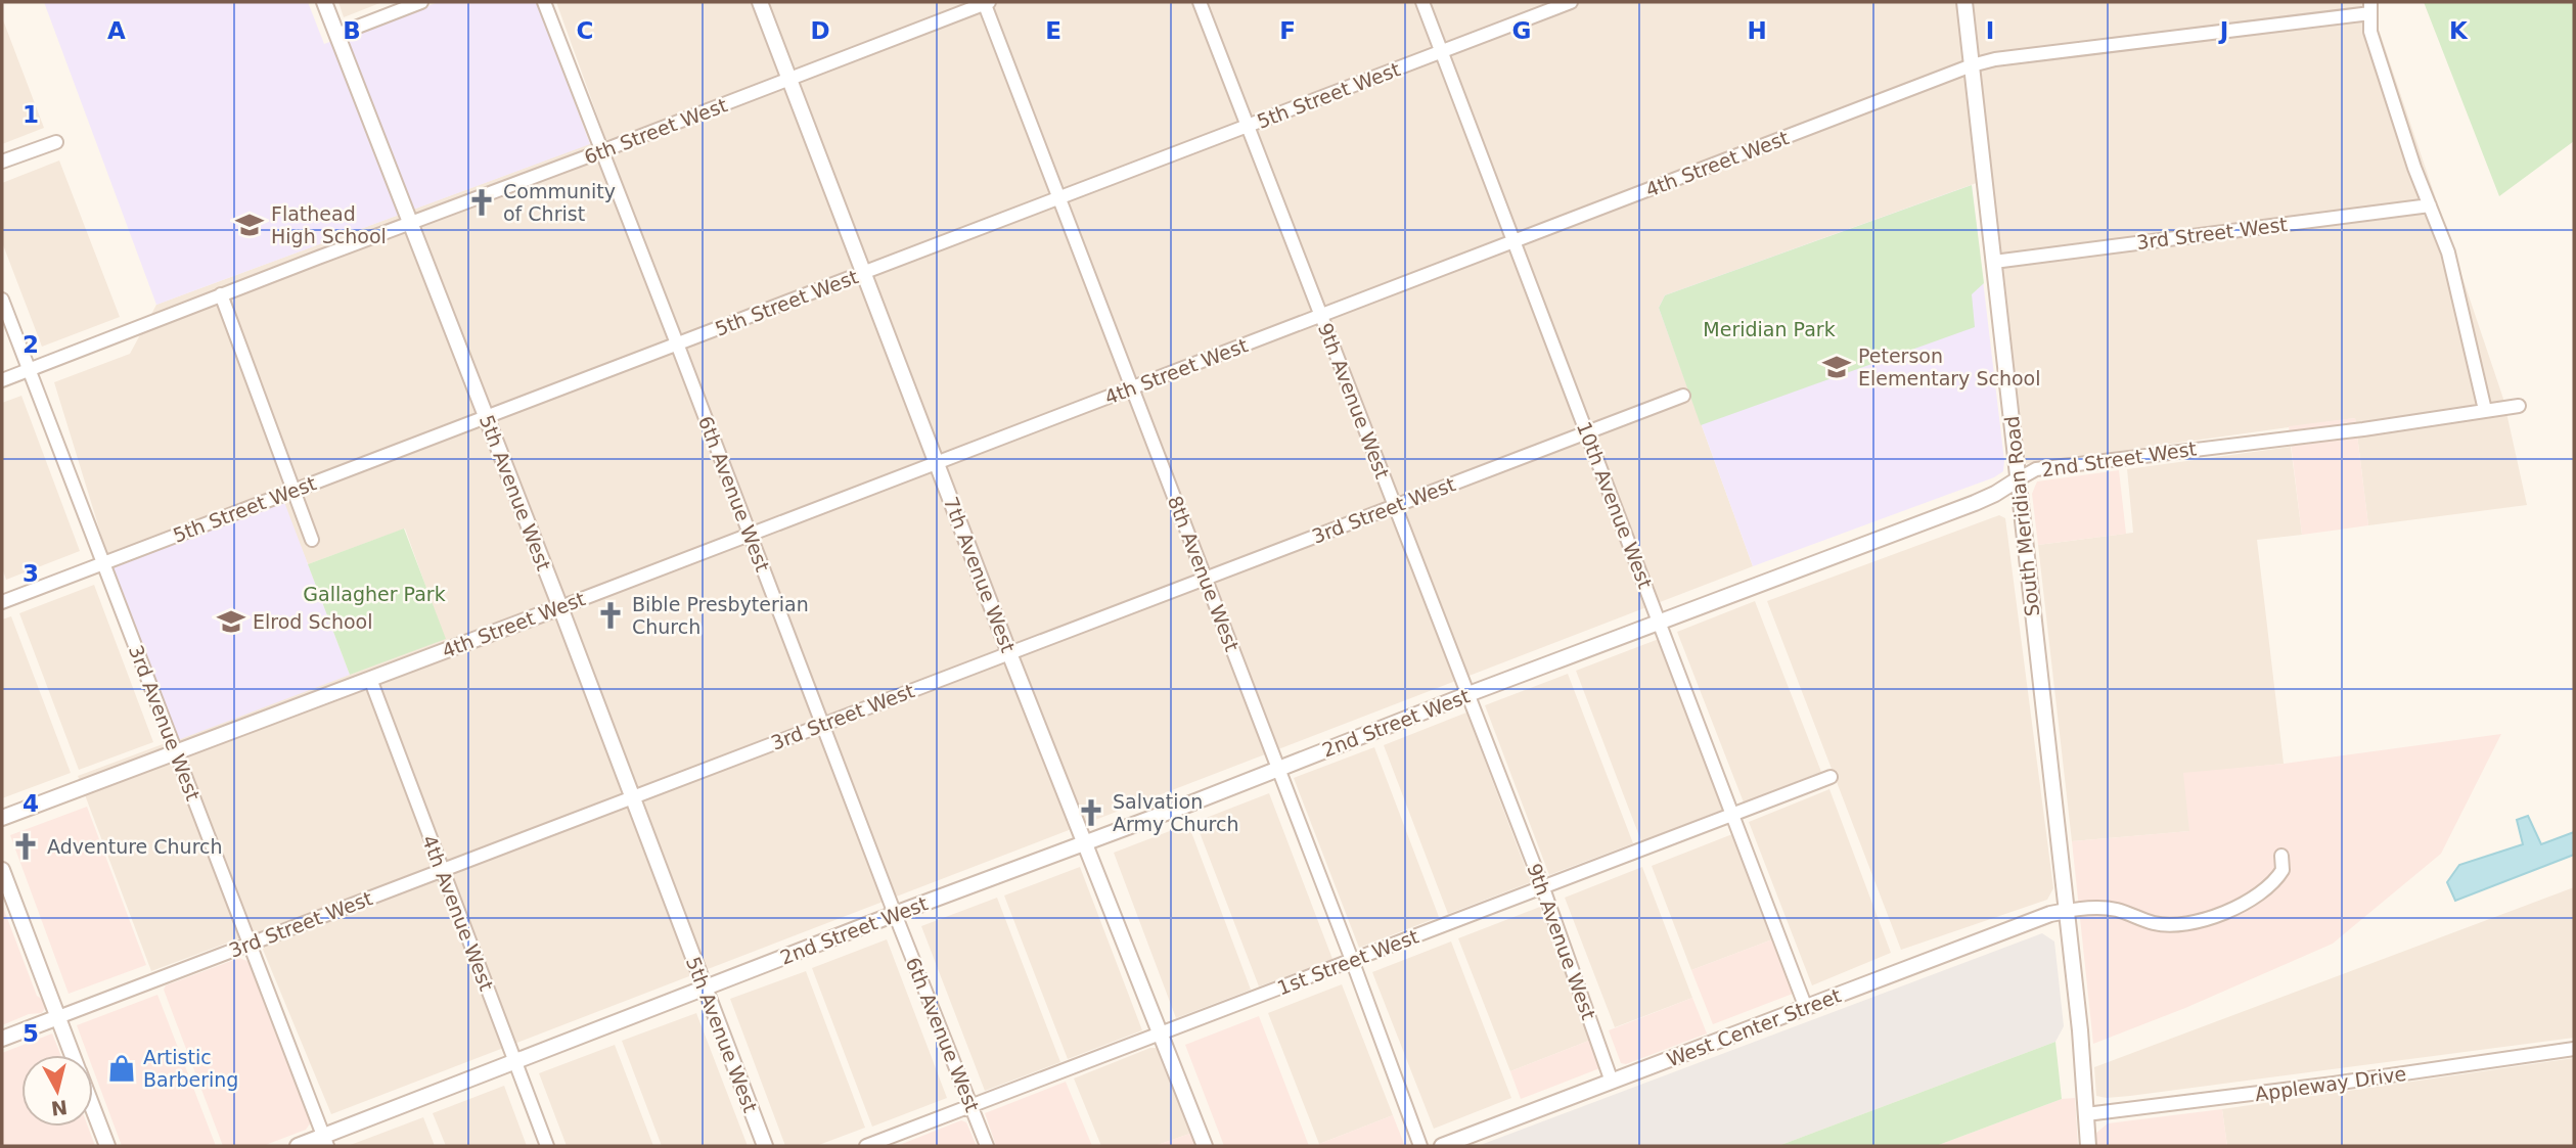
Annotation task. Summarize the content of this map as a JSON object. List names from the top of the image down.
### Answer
{
  "streets": {
    "street": [
      "5th Street West",
      "6th Street West",
      "4th Street West",
      "3rd Street West",
      "9th Avenue West",
      "2nd Street West",
      "5th Avenue West",
      "6th Avenue West",
      "10th Avenue West",
      "South Meridian Road",
      "8th Avenue West",
      "7th Avenue West",
      "3rd Avenue West",
      "4th Avenue West",
      "1st Street West",
      "West Center Street",
      "Appleway Drive"
    ]
  },
  "crossings": [
    ["5th Street West", "9th Avenue West"],
    ["5th Street West", "5th Avenue West"],
    ["5th Street West", "6th Avenue West"],
    ["5th Street West", "10th Avenue West"],
    ["5th Street West", "8th Avenue West"],
    ["5th Street West", "7th Avenue West"],
    ["5th Street West", "3rd Avenue West"],
    ["6th Street West", "5th Avenue West"],
    ["6th Street West", "6th Avenue West"],
    ["6th Street West", "8th Avenue West"],
    ["6th Street West", "7th Avenue West"],
    ["6th Street West", "3rd Avenue West"],
    ["4th Street West", "9th Avenue West"],
    ["4th Street West", "5th Avenue West"],
    ["4th Street West", "6th Avenue West"],
    ["4th Street West", "10th Avenue West"],
    ["4th Street West", "South Meridian Road"],
    ["4th Street West", "8th Avenue West"],
    ["4th Street West", "7th Avenue West"],
    ["4th Street West", "3rd Avenue West"],
    ["4th Street West", "4th Avenue West"],
    ["3rd Street West", "9th Avenue West"],
    ["3rd Street West", "5th Avenue West"],
    ["3rd Street West", "6th Avenue West"],
    ["3rd Street West", "10th Avenue West"],
    ["3rd Street West", "South Meridian Road"],
    ["3rd Street West", "8th Avenue West"],
    ["3rd Street West", "7th Avenue West"],
    ["3rd Street West", "3rd Avenue West"],
    ["3rd Street West", "4th Avenue West"],
    ["9th Avenue West", "2nd Street West"],
    ["9th Avenue West", "1st Street West"],
    ["9th Avenue West", "West Center Street"],
    ["2nd Street West", "5th Avenue West"],
    ["2nd Street West", "6th Avenue West"],
    ["2nd Street West", "10th Avenue West"],
    ["2nd Street West", "South Meridian Road"],
    ["2nd Street West", "8th Avenue West"],
    ["2nd Street West", "7th Avenue West"],
    ["2nd Street West", "3rd Avenue West"],
    ["2nd Street West", "4th Avenue West"],
    ["6th Avenue West", "1st Street West"],
    ["10th Avenue West", "1st Street West"],
    ["10th Avenue West", "West Center Street"],
    ["South Meridian Road", "West Center Street"],
    ["South Meridian Road", "Appleway Drive"],
    ["8th Avenue West", "1st Street West"],
    ["7th Avenue West", "1st Street West"]
  ],
  "parks": ["Meridian Park", "Gallagher Park"],
  "places": {
    "church": [
      "Community of Christ",
      "Bible Presbyterian Church",
      "Salvation Army Church",
      "Adventure Church"
    ],
    "school or university": ["Flathead High School", "Peterson Elementary School", "Elrod School"],
    "shop": ["Artistic Barbering"]
  },
  "north": "bottom",
  "grid": {
    "columns": [
      "A",
      "B",
      "C",
      "D",
      "E",
      "F",
      "G",
      "H",
      "I",
      "J",
      "K"
    ],
    "rows": [
      "1",
      "2",
      "3",
      "4",
      "5"
    ]
  }
}
